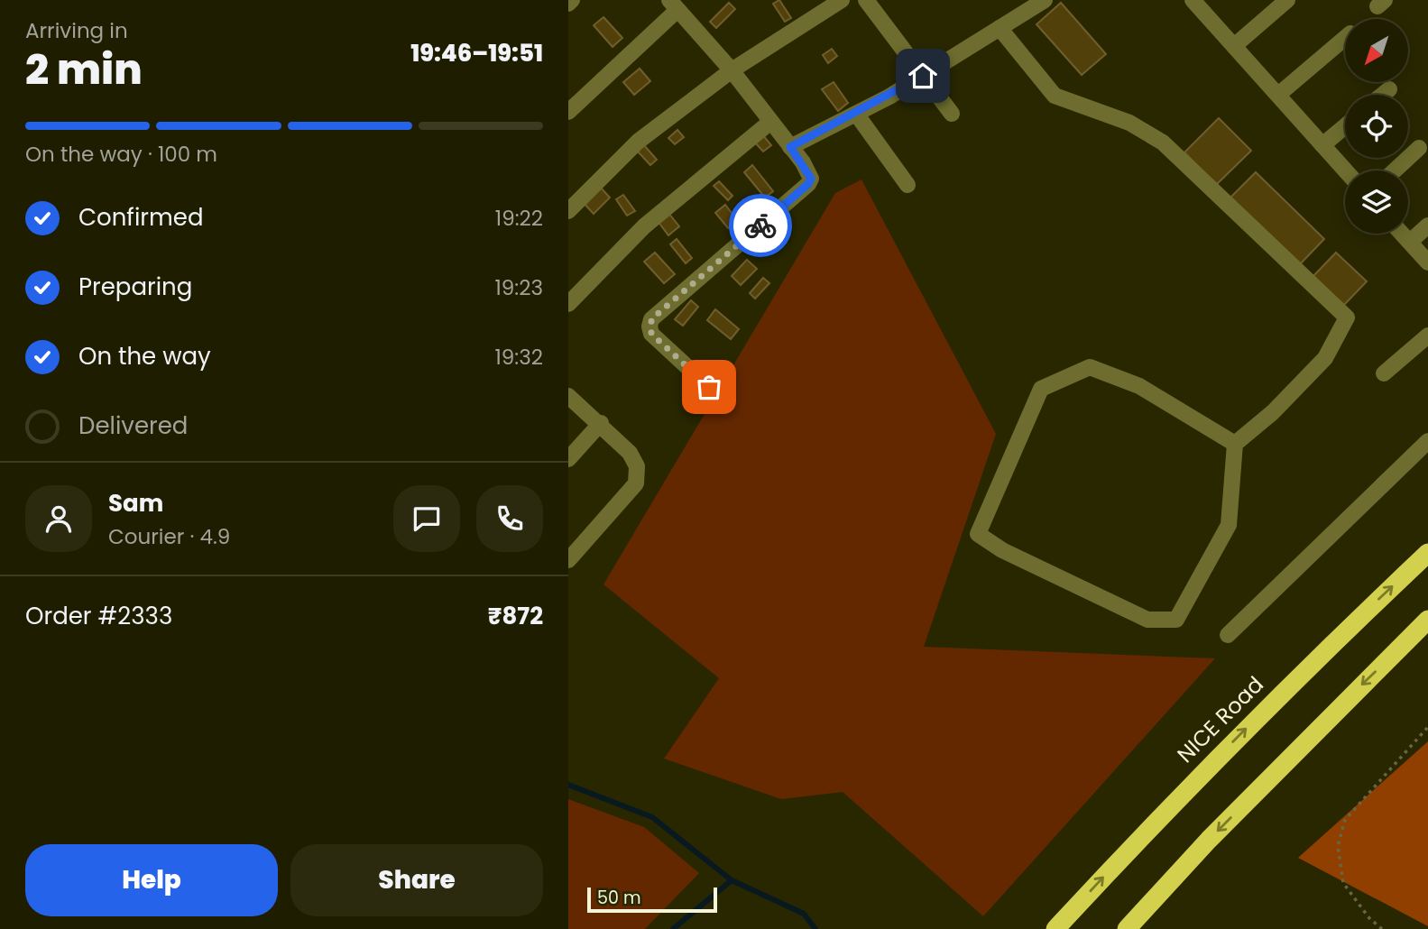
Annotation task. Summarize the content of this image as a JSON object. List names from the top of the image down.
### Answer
{
  "streets": {
    "highway": ["NICE Road"]
  },
  "scale_bar": "50 m",
  "north": "bottom left",
  "page": {
    "heading": ["2 min", "Arriving in", "19:46–19:51"],
    "panel": [
      "Sam",
      "Courier · 4.9",
      "Order #2333",
      "₹872"
    ],
    "bar": "On the way · 100 m",
    "list": [
      ["Confirmed", "19:22"],
      ["Preparing", "19:23"],
      ["On the way", "19:32"],
      "Delivered"
    ],
    "buttons": ["Help", "Share"],
    "scale": "50 m"
  }
}
